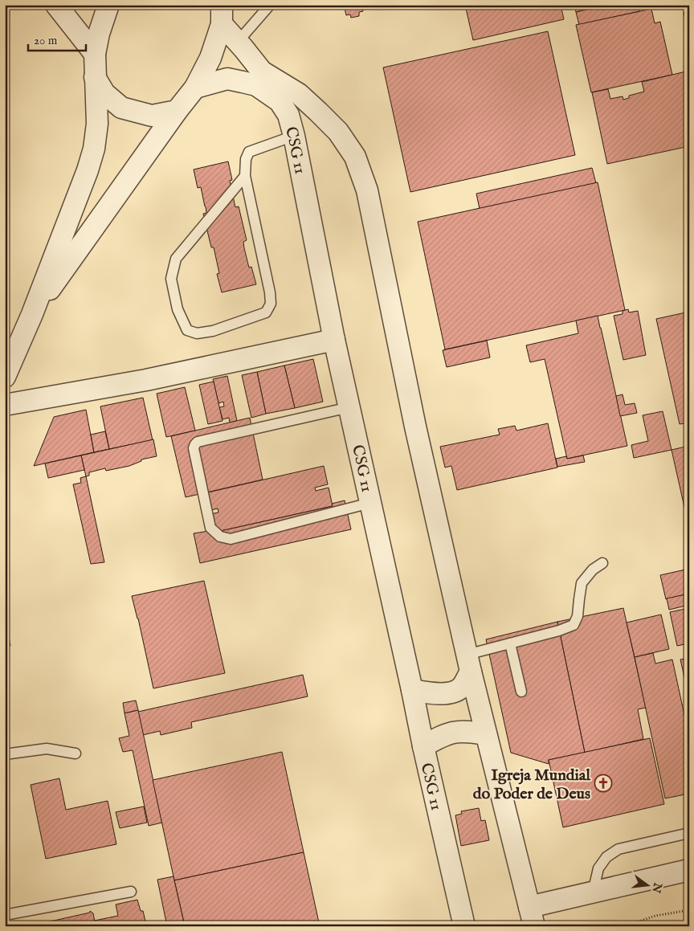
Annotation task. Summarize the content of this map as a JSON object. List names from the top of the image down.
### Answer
{
  "streets": {
    "street": ["CSG 11"]
  },
  "places": {
    "church": ["Igreja Mundial do Poder de Deus"]
  },
  "scale_bar": "20 m",
  "north": "right"
}
